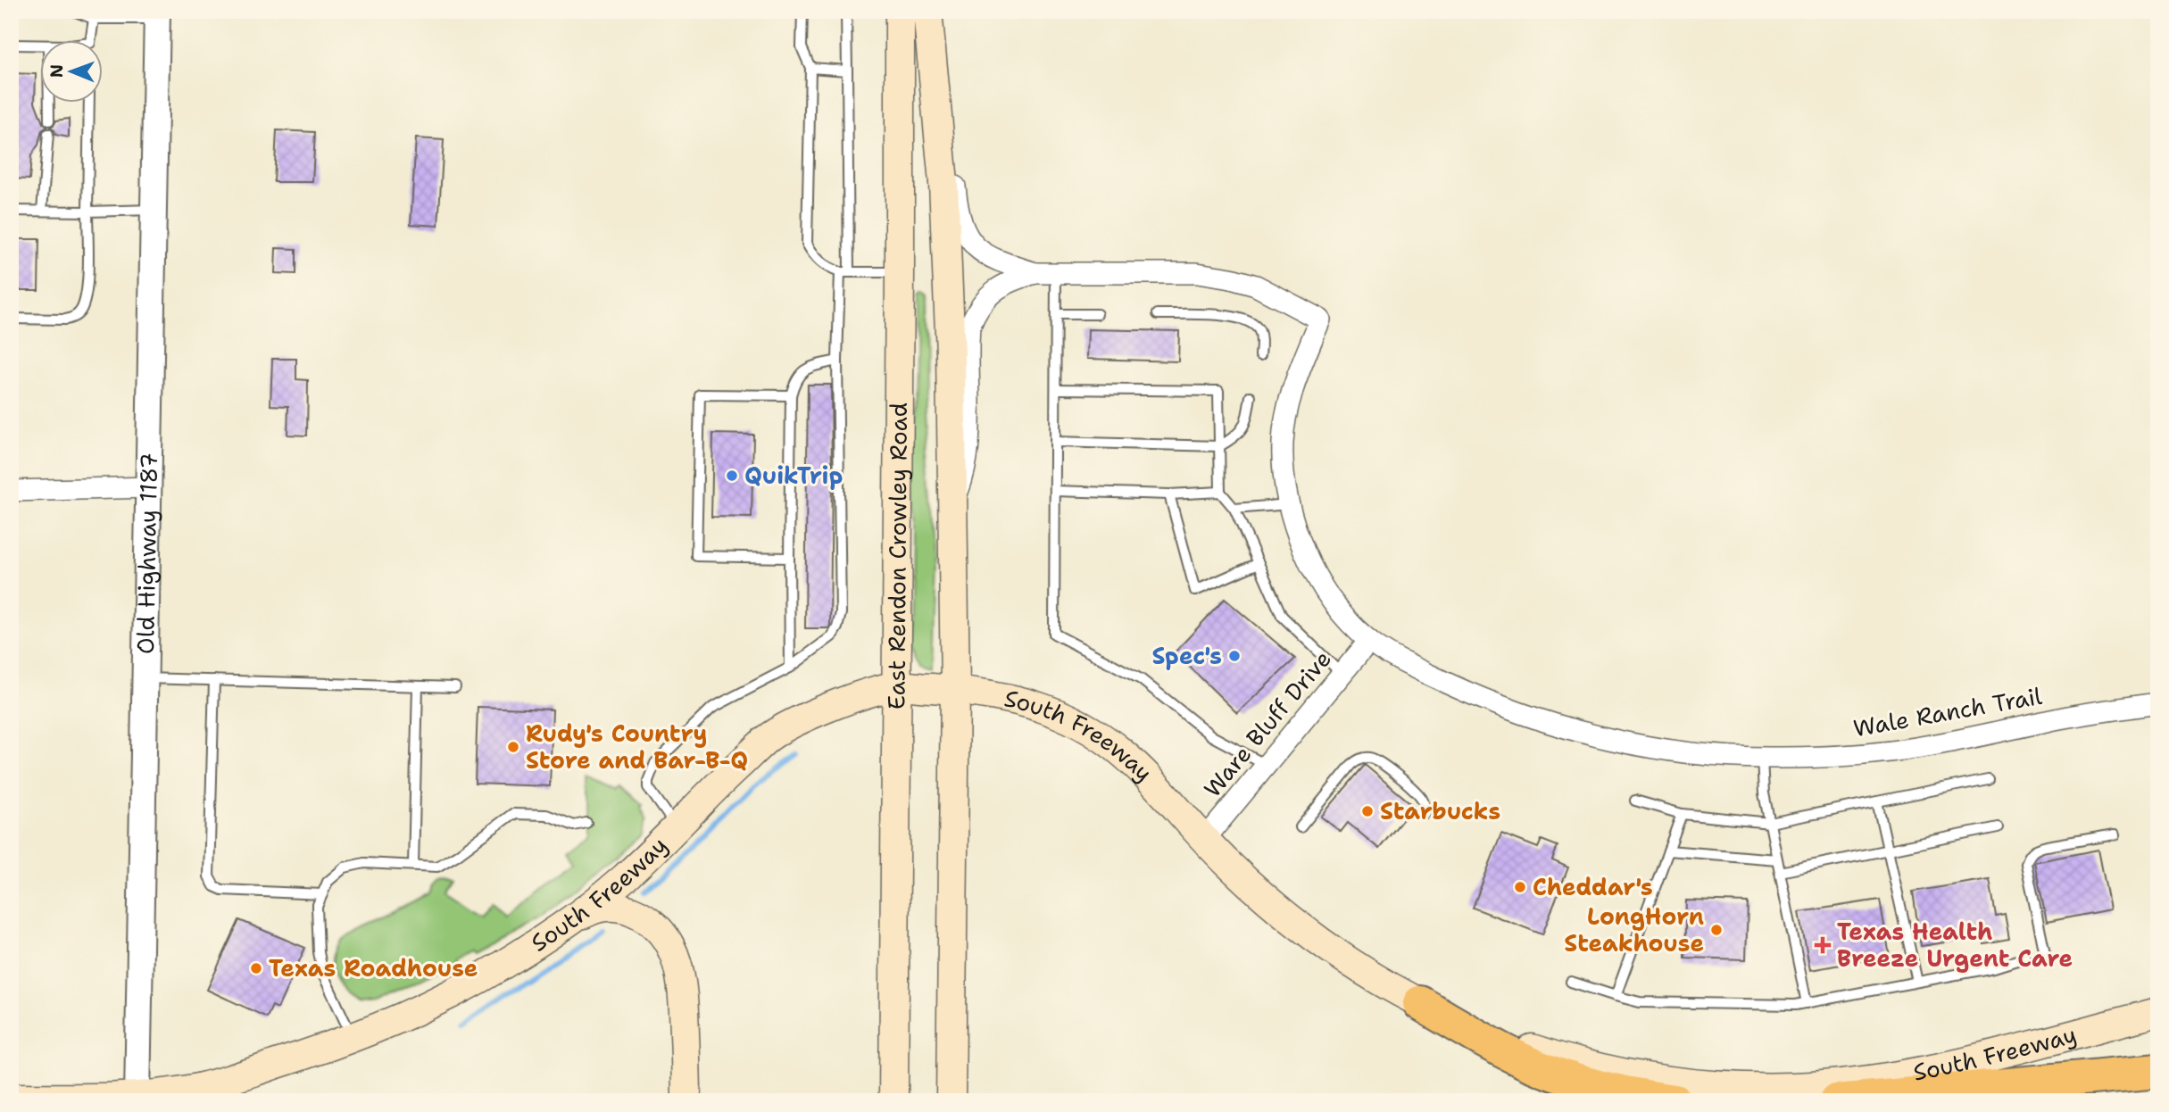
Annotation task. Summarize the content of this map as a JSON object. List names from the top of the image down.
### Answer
{
  "streets": {
    "main road": ["East Rendon Crowley Road", "South Freeway"],
    "street": ["Old Highway 1187", "Wale Ranch Trail", "Ware Bluff Drive"]
  },
  "crossings": [
    ["Old Highway 1187", "South Freeway"],
    ["East Rendon Crowley Road", "South Freeway"],
    ["Wale Ranch Trail", "Ware Bluff Drive"],
    ["Ware Bluff Drive", "South Freeway"]
  ],
  "places": {
    "other": [
      "QuikTrip",
      "Spec's",
      "Rudy's Country Store and Bar-B-Q",
      "Starbucks",
      "Cheddar's",
      "LongHorn Steakhouse",
      "Texas Roadhouse"
    ],
    "health": ["Texas Health Breeze Urgent Care"]
  },
  "north": "left"
}
